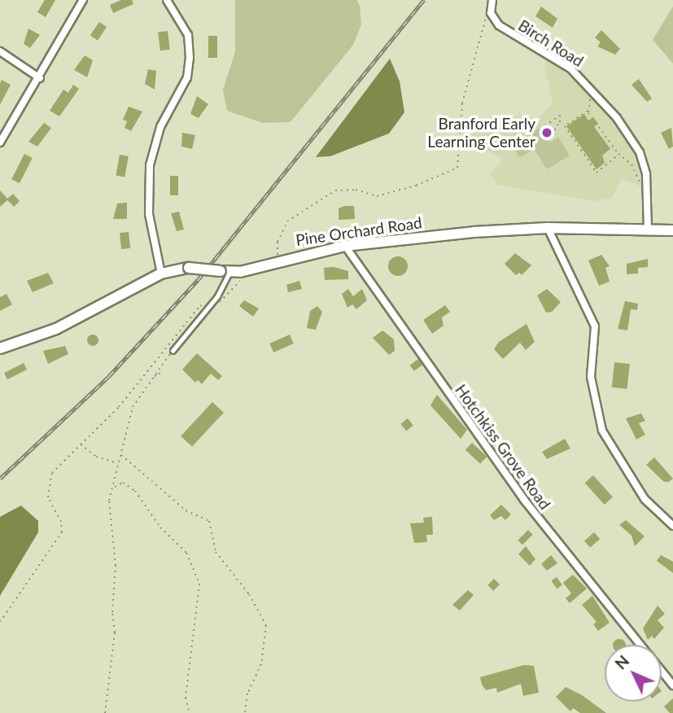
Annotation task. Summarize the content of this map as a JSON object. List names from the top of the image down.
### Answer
{
  "streets": {
    "street": ["Birch Road", "Pine Orchard Road", "Hotchkiss Grove Road"]
  },
  "crossings": [
    ["Birch Road", "Pine Orchard Road"],
    ["Pine Orchard Road", "Hotchkiss Grove Road"]
  ],
  "places": ["Branford Early Learning Center"],
  "north": "top left"
}
